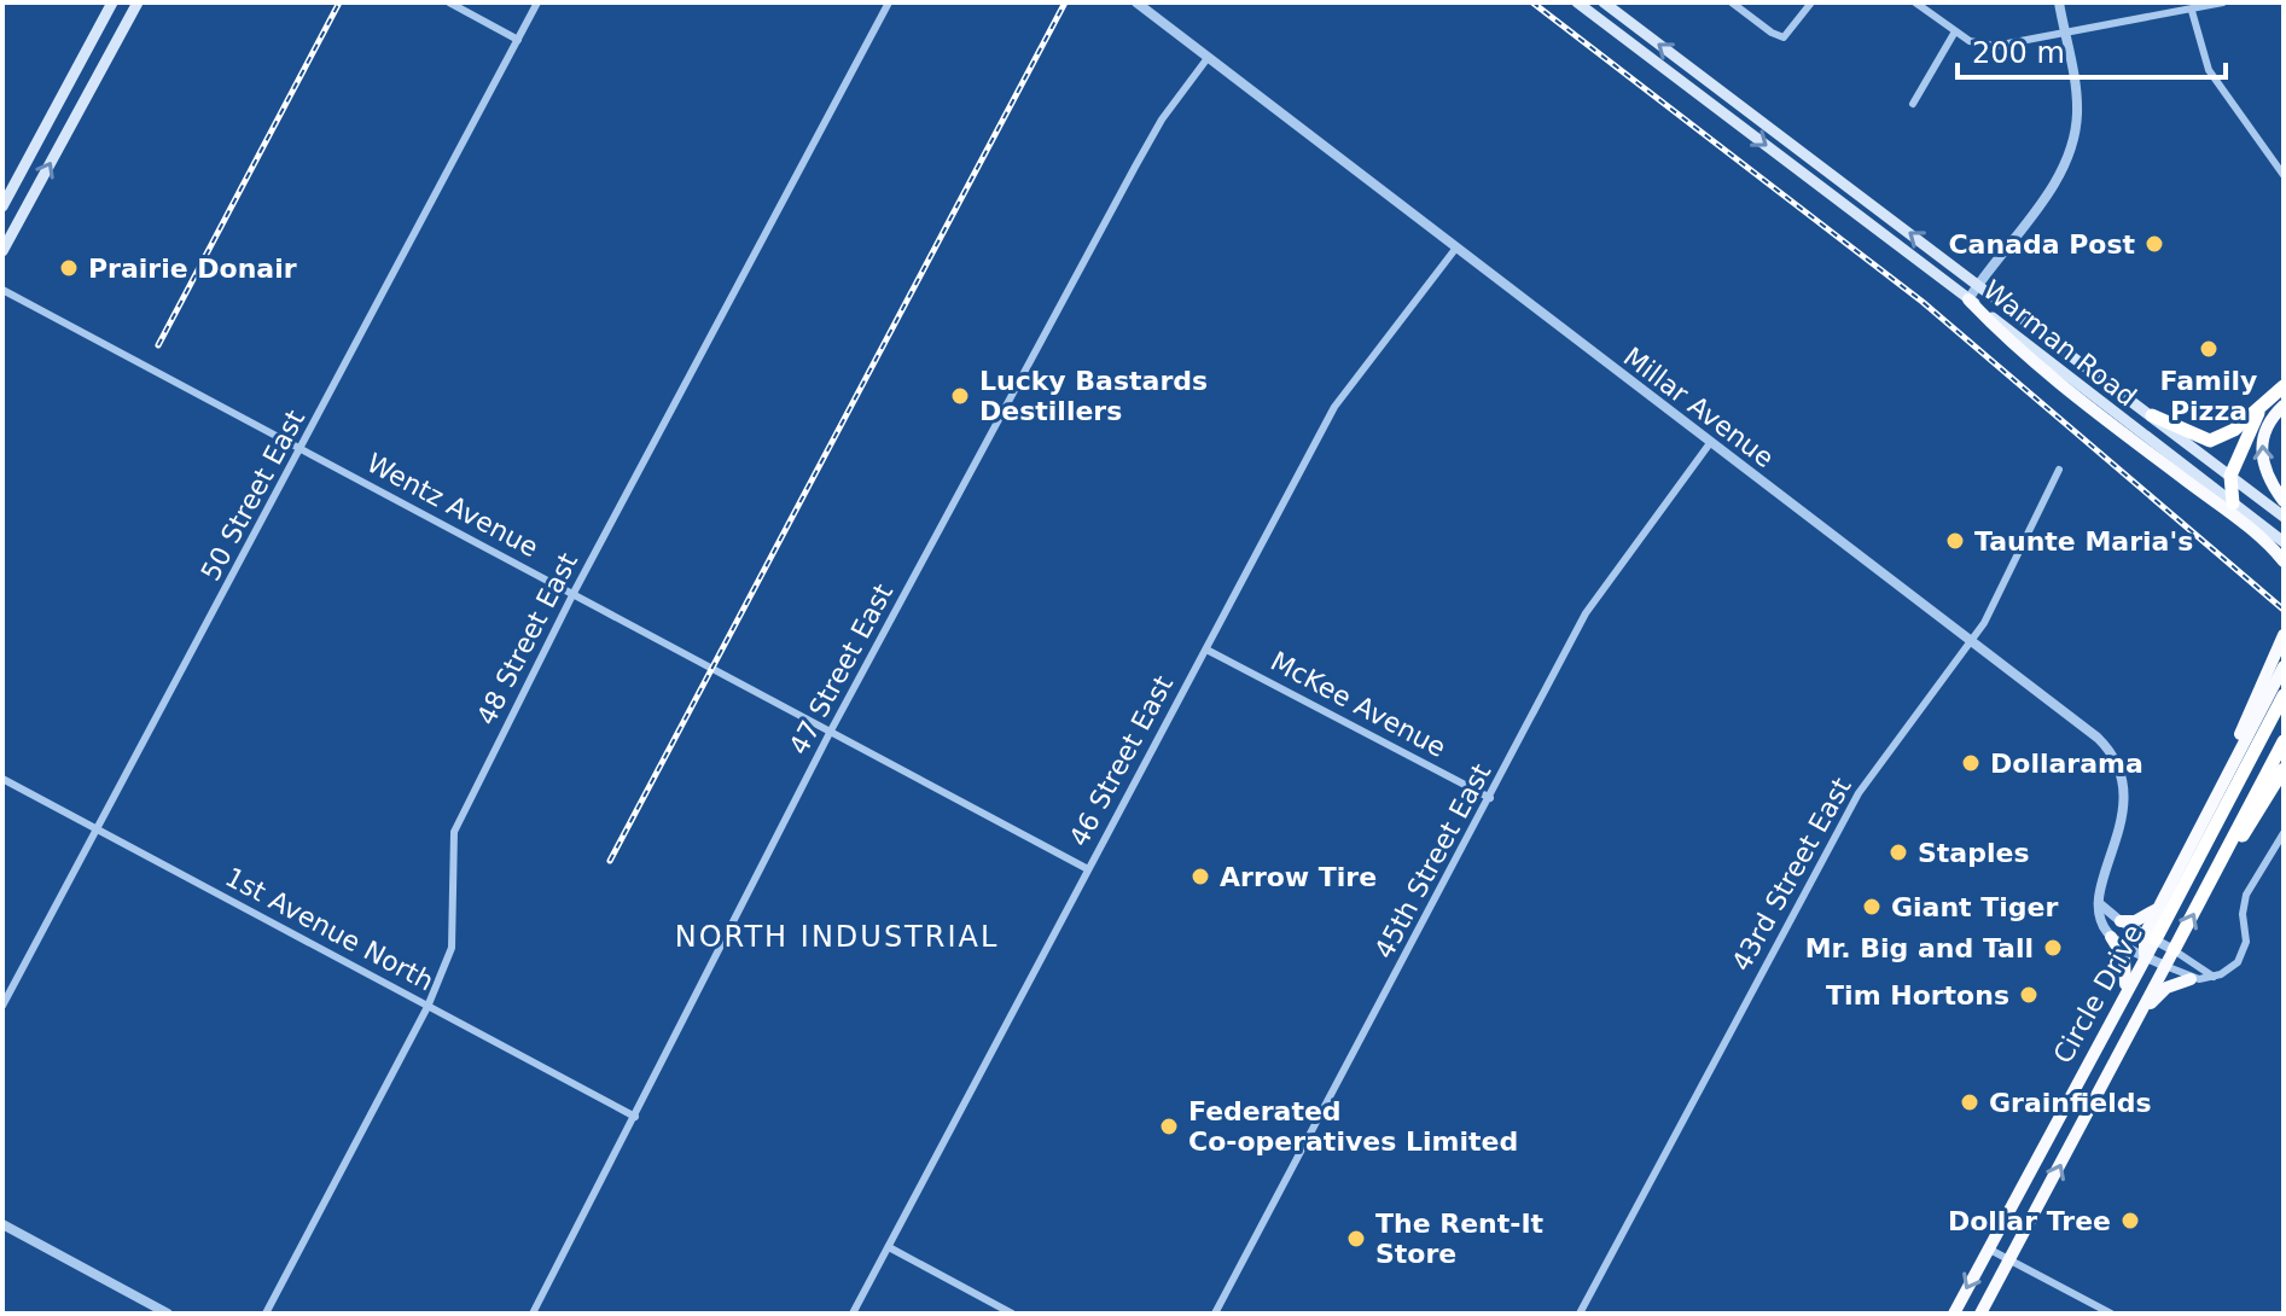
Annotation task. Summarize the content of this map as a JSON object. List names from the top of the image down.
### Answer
{
  "streets": {
    "highway": ["Circle Drive"],
    "main road": ["Warman Road"],
    "street": [
      "Millar Avenue",
      "50 Street East",
      "Wentz Avenue",
      "48 Street East",
      "47 Street East",
      "McKee Avenue",
      "46 Street East",
      "45th Street East",
      "43rd Street East",
      "1st Avenue North"
    ]
  },
  "crossings": [
    ["Millar Avenue", "47 Street East"],
    ["Millar Avenue", "46 Street East"],
    ["Millar Avenue", "45th Street East"],
    ["Millar Avenue", "43rd Street East"],
    ["50 Street East", "Wentz Avenue"],
    ["50 Street East", "1st Avenue North"],
    ["Wentz Avenue", "48 Street East"],
    ["Wentz Avenue", "47 Street East"],
    ["Wentz Avenue", "46 Street East"],
    ["48 Street East", "1st Avenue North"],
    ["47 Street East", "1st Avenue North"],
    ["McKee Avenue", "46 Street East"],
    ["McKee Avenue", "45th Street East"]
  ],
  "districts": ["NORTH INDUSTRIAL"],
  "places": [
    "Canada Post",
    "Prairie Donair",
    "Family Pizza",
    "Lucky Bastards Destillers",
    "Taunte Maria's",
    "Dollarama",
    "Staples",
    "Arrow Tire",
    "Giant Tiger",
    "Mr. Big and Tall",
    "Tim Hortons",
    "Grainfields",
    "Federated Co-operatives Limited",
    "Dollar Tree",
    "The Rent-It Store"
  ],
  "scale_bar": "200 m"
}
